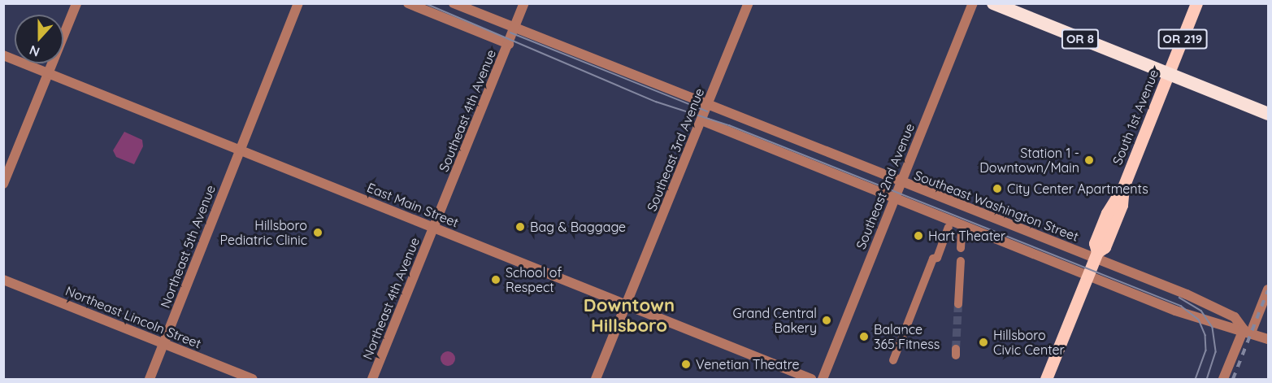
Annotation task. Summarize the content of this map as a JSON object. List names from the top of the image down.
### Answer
{
  "streets": {
    "highway": ["OR 8"],
    "main road": ["OR 219", "South 1st Avenue"],
    "street": [
      "Southeast 4th Avenue",
      "Southeast 3rd Avenue",
      "Southeast 2nd Avenue",
      "East Main Street",
      "Southeast Washington Street",
      "Northeast 5th Avenue",
      "Northeast 4th Avenue",
      "Northeast Lincoln Street"
    ]
  },
  "crossings": [
    ["OR 8", "South 1st Avenue"],
    ["Southeast 4th Avenue", "East Main Street"],
    ["Southeast 4th Avenue", "Southeast Washington Street"],
    ["Southeast 4th Avenue", "Northeast 4th Avenue"],
    ["South 1st Avenue", "Southeast Washington Street"],
    ["Southeast 3rd Avenue", "East Main Street"],
    ["Southeast 3rd Avenue", "Southeast Washington Street"],
    ["Southeast 2nd Avenue", "Southeast Washington Street"],
    ["East Main Street", "Northeast 5th Avenue"],
    ["East Main Street", "Northeast 4th Avenue"],
    ["Northeast 5th Avenue", "Northeast Lincoln Street"]
  ],
  "districts": ["Downtown Hillsboro"],
  "places": [
    "Station 1 - Downtown/Main",
    "City Center Apartments",
    "Bag & Baggage",
    "Hillsboro Pediatric Clinic",
    "Hart Theater",
    "School of Respect",
    "Grand Central Bakery",
    "Balance 365 Fitness",
    "Hillsboro Civic Center",
    "Venetian Theatre"
  ],
  "north": "bottom"
}
